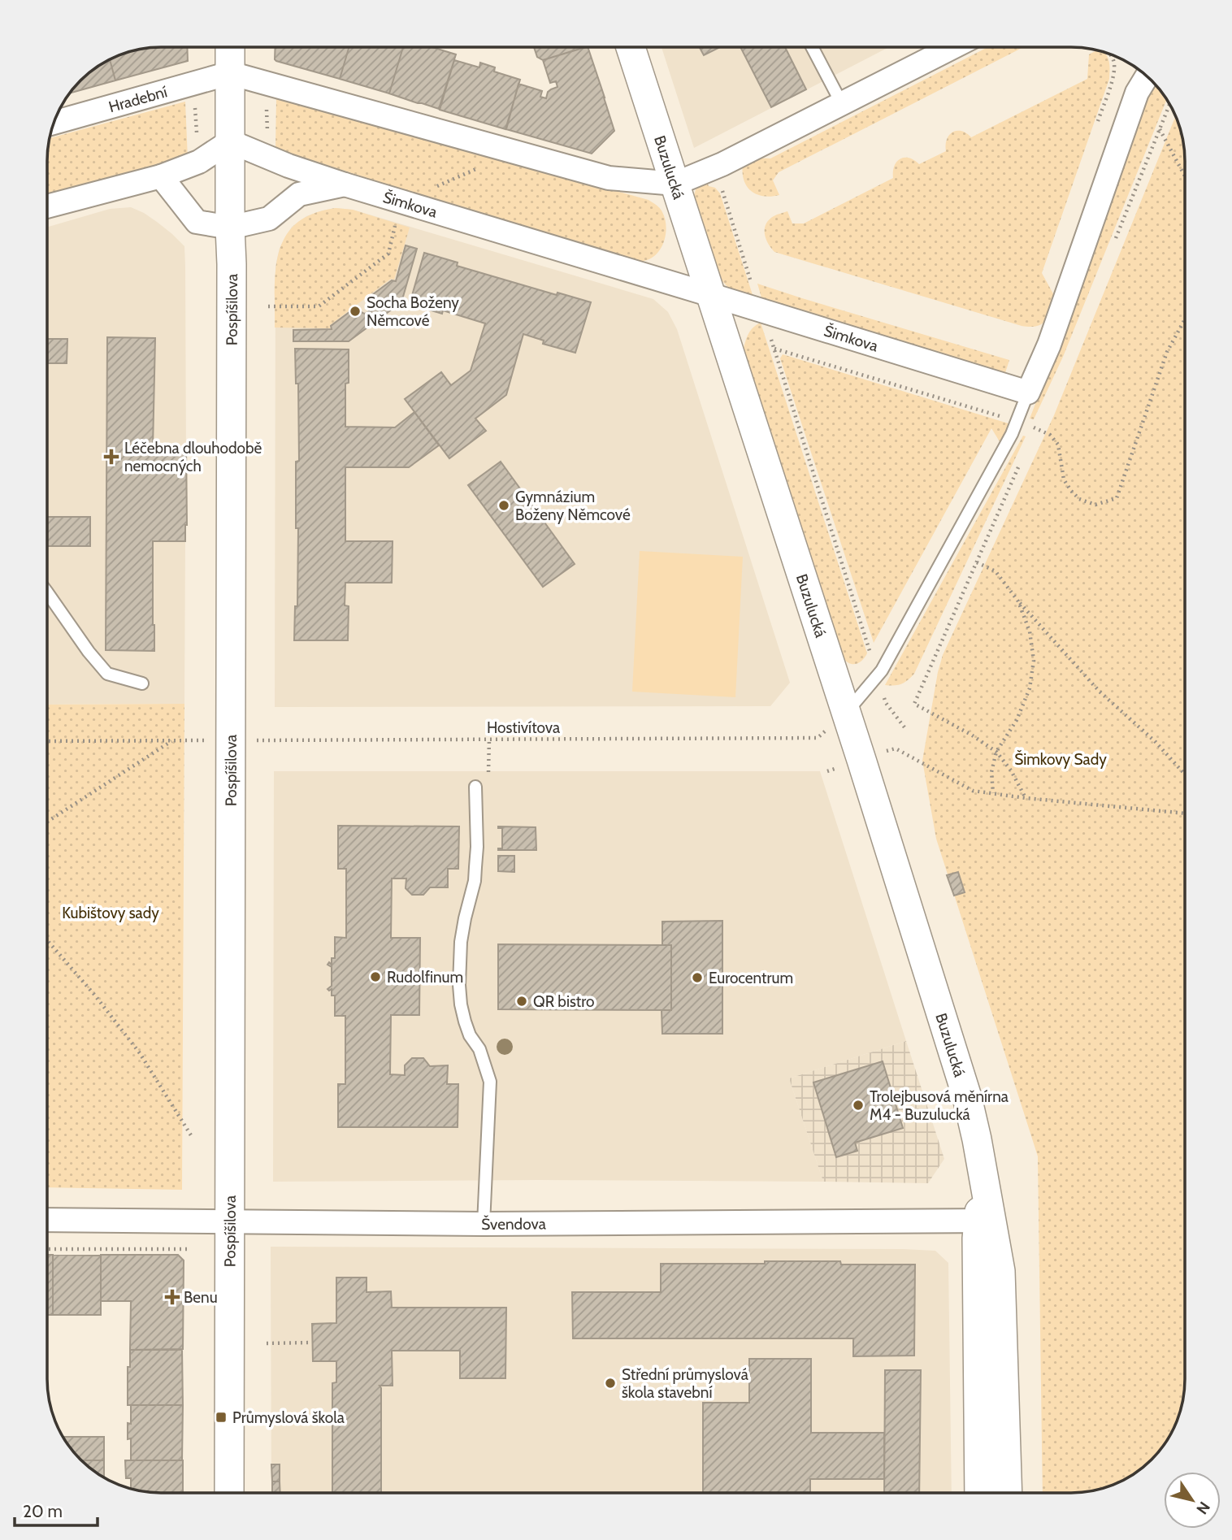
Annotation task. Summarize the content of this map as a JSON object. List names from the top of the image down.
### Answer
{
  "streets": {
    "street": [
      "Hradební",
      "Buzulucká",
      "Šimkova",
      "Pospíšilova",
      "Švendova"
    ],
    "path": ["Hostivítova"]
  },
  "crossings": [
    ["Hradební", "Pospíšilova"],
    ["Buzulucká", "Šimkova"],
    ["Buzulucká", "Švendova"],
    ["Šimkova", "Pospíšilova"],
    ["Pospíšilova", "Hostivítova"],
    ["Pospíšilova", "Švendova"]
  ],
  "parks": ["Šimkovy Sady", "Kubištovy sady"],
  "places": {
    "other": [
      "Socha Boženy Němcové",
      "Gymnázium Boženy Němcové",
      "Rudolfinum",
      "Eurocentrum",
      "QR bistro",
      "Trolejbusová měnírna M4 - Buzulucká",
      "Střední průmyslová škola stavební"
    ],
    "health": ["Léčebna dlouhodobě nemocných", "Benu"],
    "transit": ["Průmyslová škola"]
  },
  "scale_bar": "20 m",
  "north": "bottom right"
}
